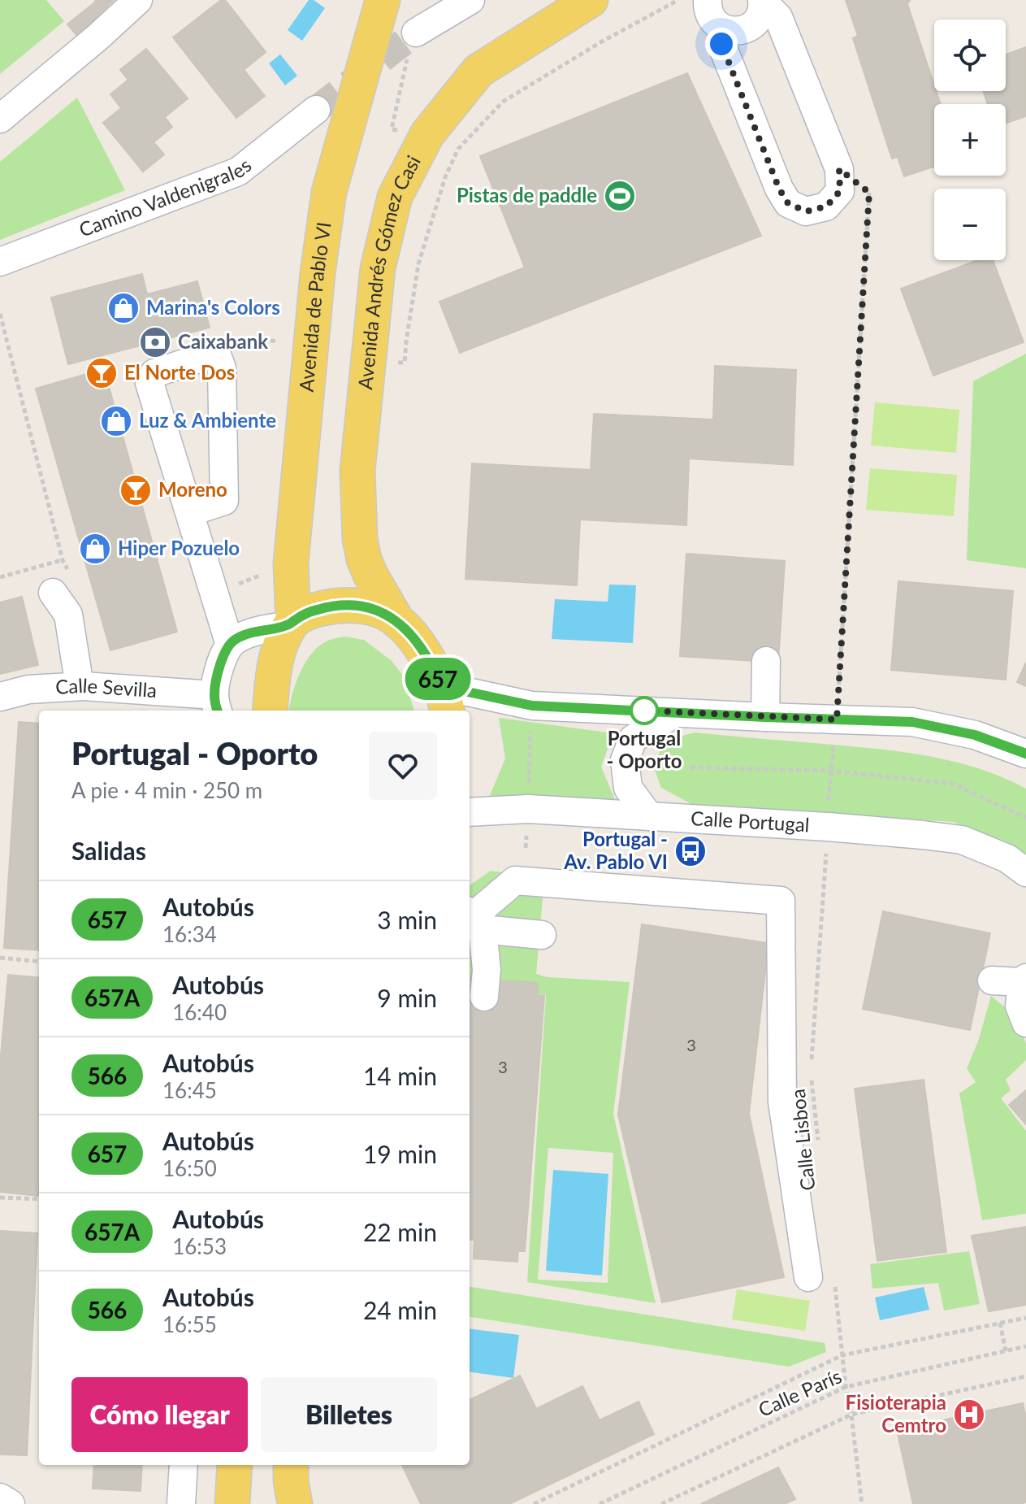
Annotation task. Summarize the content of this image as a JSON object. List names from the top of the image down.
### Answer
{
  "streets": {
    "main road": ["Avenida Andrés Gómez Casi", "Avenida de Pablo VI"],
    "street": ["Camino Valdenigrales", "Calle Sevilla", "Calle Portugal"],
    "path": ["Calle Lisboa", "Calle París"]
  },
  "crossings": [
    ["Calle Portugal", "Calle Lisboa"]
  ],
  "places": {
    "sports": ["Pistas de paddle"],
    "shop": ["Marina's Colors", "Luz & Ambiente", "Hiper Pozuelo"],
    "bank": ["Caixabank"],
    "bar": ["El Norte Dos", "Moreno"],
    "other": ["Portugal - Oporto"],
    "bus stop": ["Portugal - Av. Pablo VI"],
    "hospital": ["Fisioterapia Cemtro"]
  },
  "lines": ["bus line 657"],
  "house_numbers": ["3", "3"],
  "page": {
    "on_map": "657",
    "map_buttons": ["+", "−"],
    "heading": [
      ["Portugal - Oporto", "A pie · 4 min · 250 m"],
      "Salidas"
    ],
    "list": [
      {
        "mark": "657",
        "name": "Autobús",
        "note": "16:34",
        "value": "3 min"
      },
      {
        "mark": "657A",
        "name": "Autobús",
        "note": "16:40",
        "value": "9 min"
      },
      {
        "mark": "566",
        "name": "Autobús",
        "note": "16:45",
        "value": "14 min"
      },
      {
        "mark": "657",
        "name": "Autobús",
        "note": "16:50",
        "value": "19 min"
      },
      {
        "mark": "657A",
        "name": "Autobús",
        "note": "16:53",
        "value": "22 min"
      },
      {
        "mark": "566",
        "name": "Autobús",
        "note": "16:55",
        "value": "24 min"
      }
    ],
    "buttons": ["Cómo llegar", "Billetes"]
  }
}
